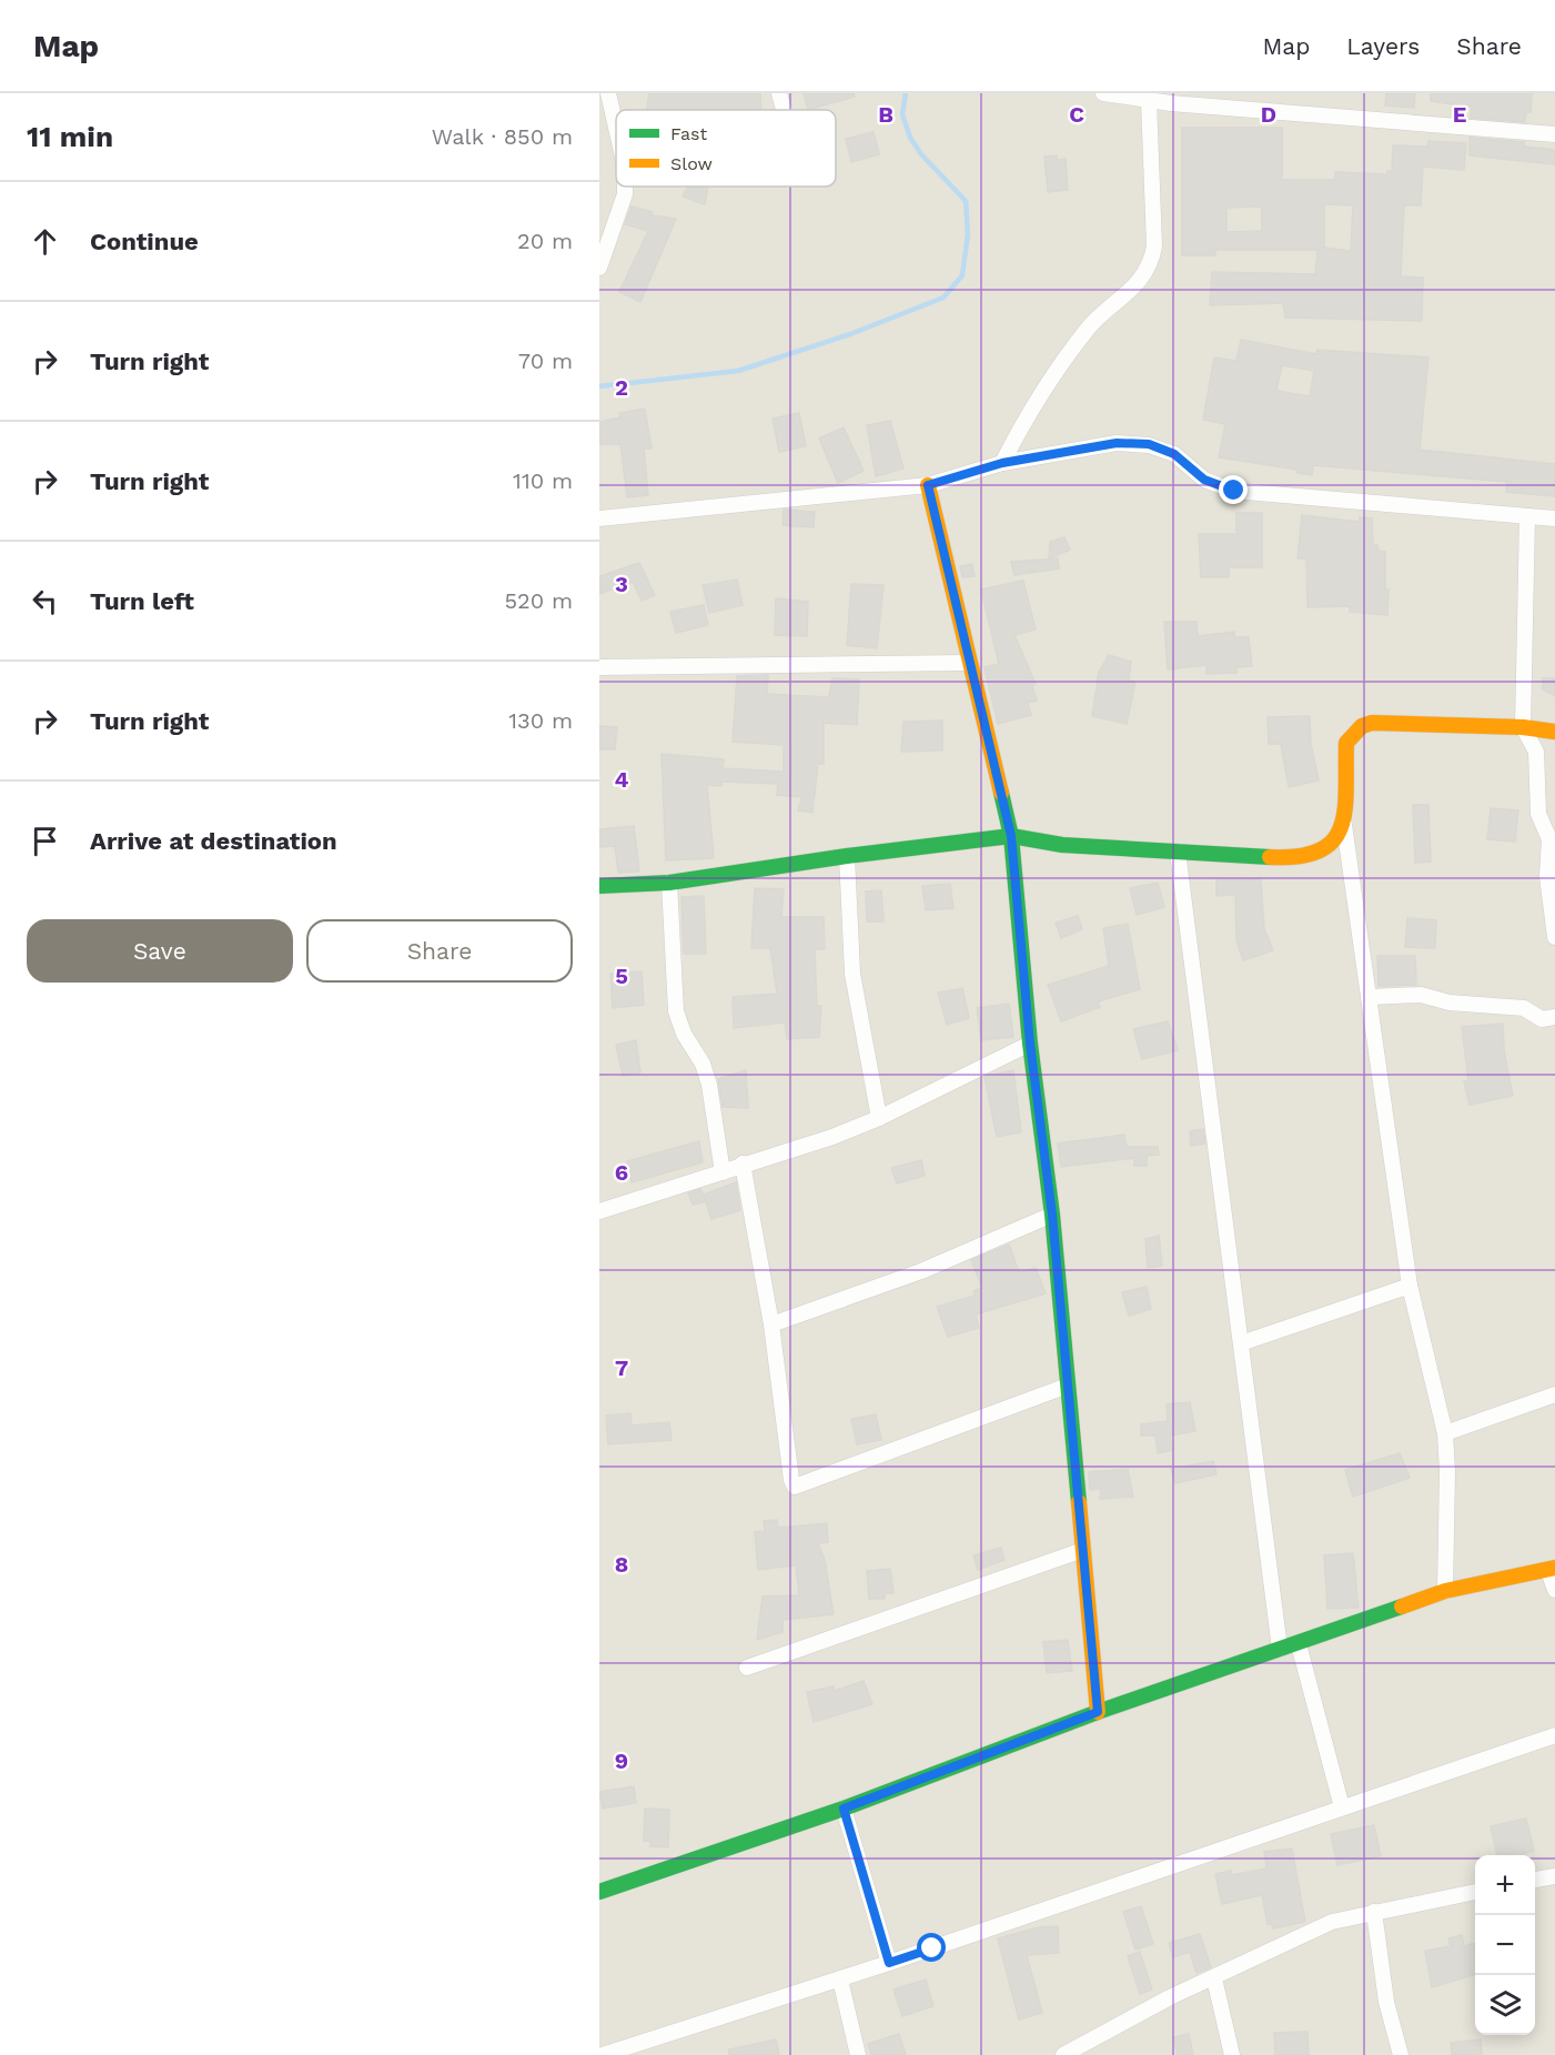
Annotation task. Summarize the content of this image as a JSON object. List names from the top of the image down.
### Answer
{
  "legend": ["Fast", "Slow"],
  "page": {
    "header": "Map",
    "nav": ["Map", "Layers", "Share"],
    "heading": ["11 min", "Walk · 850 m"],
    "list": [
      ["Continue", "20 m"],
      ["Turn right", "70 m"],
      ["Turn right", "110 m"],
      ["Turn left", "520 m"],
      ["Turn right", "130 m"],
      "Arrive at destination"
    ],
    "buttons": ["Save", "Share"],
    "map_buttons": ["+", "−"]
  },
  "grid": {
    "columns": [
      "B",
      "C",
      "D",
      "E"
    ],
    "rows": [
      "2",
      "3",
      "4",
      "5",
      "6",
      "7",
      "8",
      "9"
    ]
  }
}
